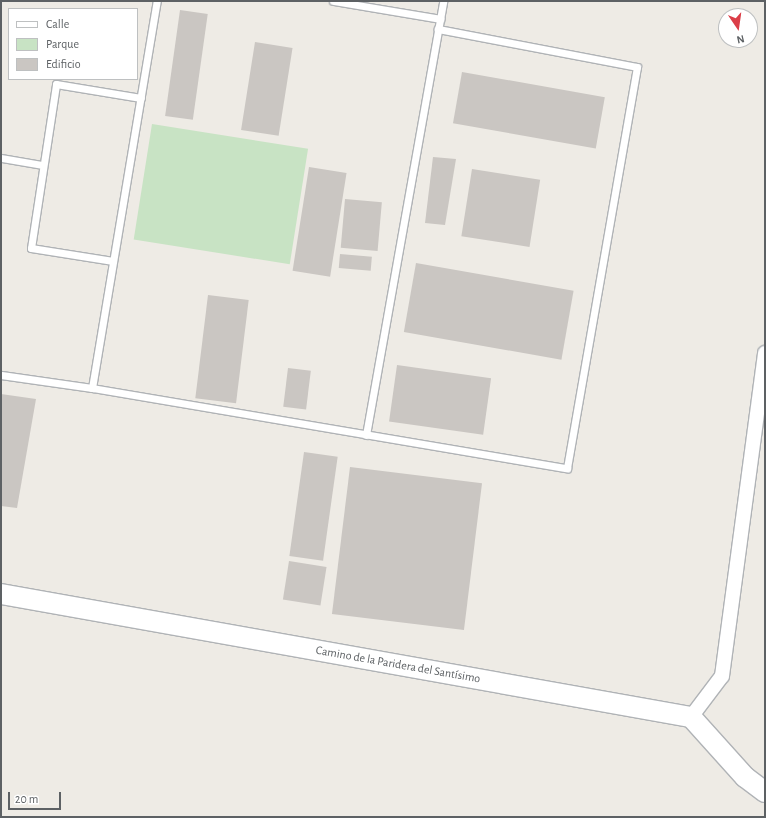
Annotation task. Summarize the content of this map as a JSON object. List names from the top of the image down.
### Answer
{
  "streets": {
    "street": ["Camino de la Paridera del Santísimo"]
  },
  "legend": ["Calle", "Parque", "Edificio"],
  "scale_bar": "20 m",
  "north": "bottom"
}
